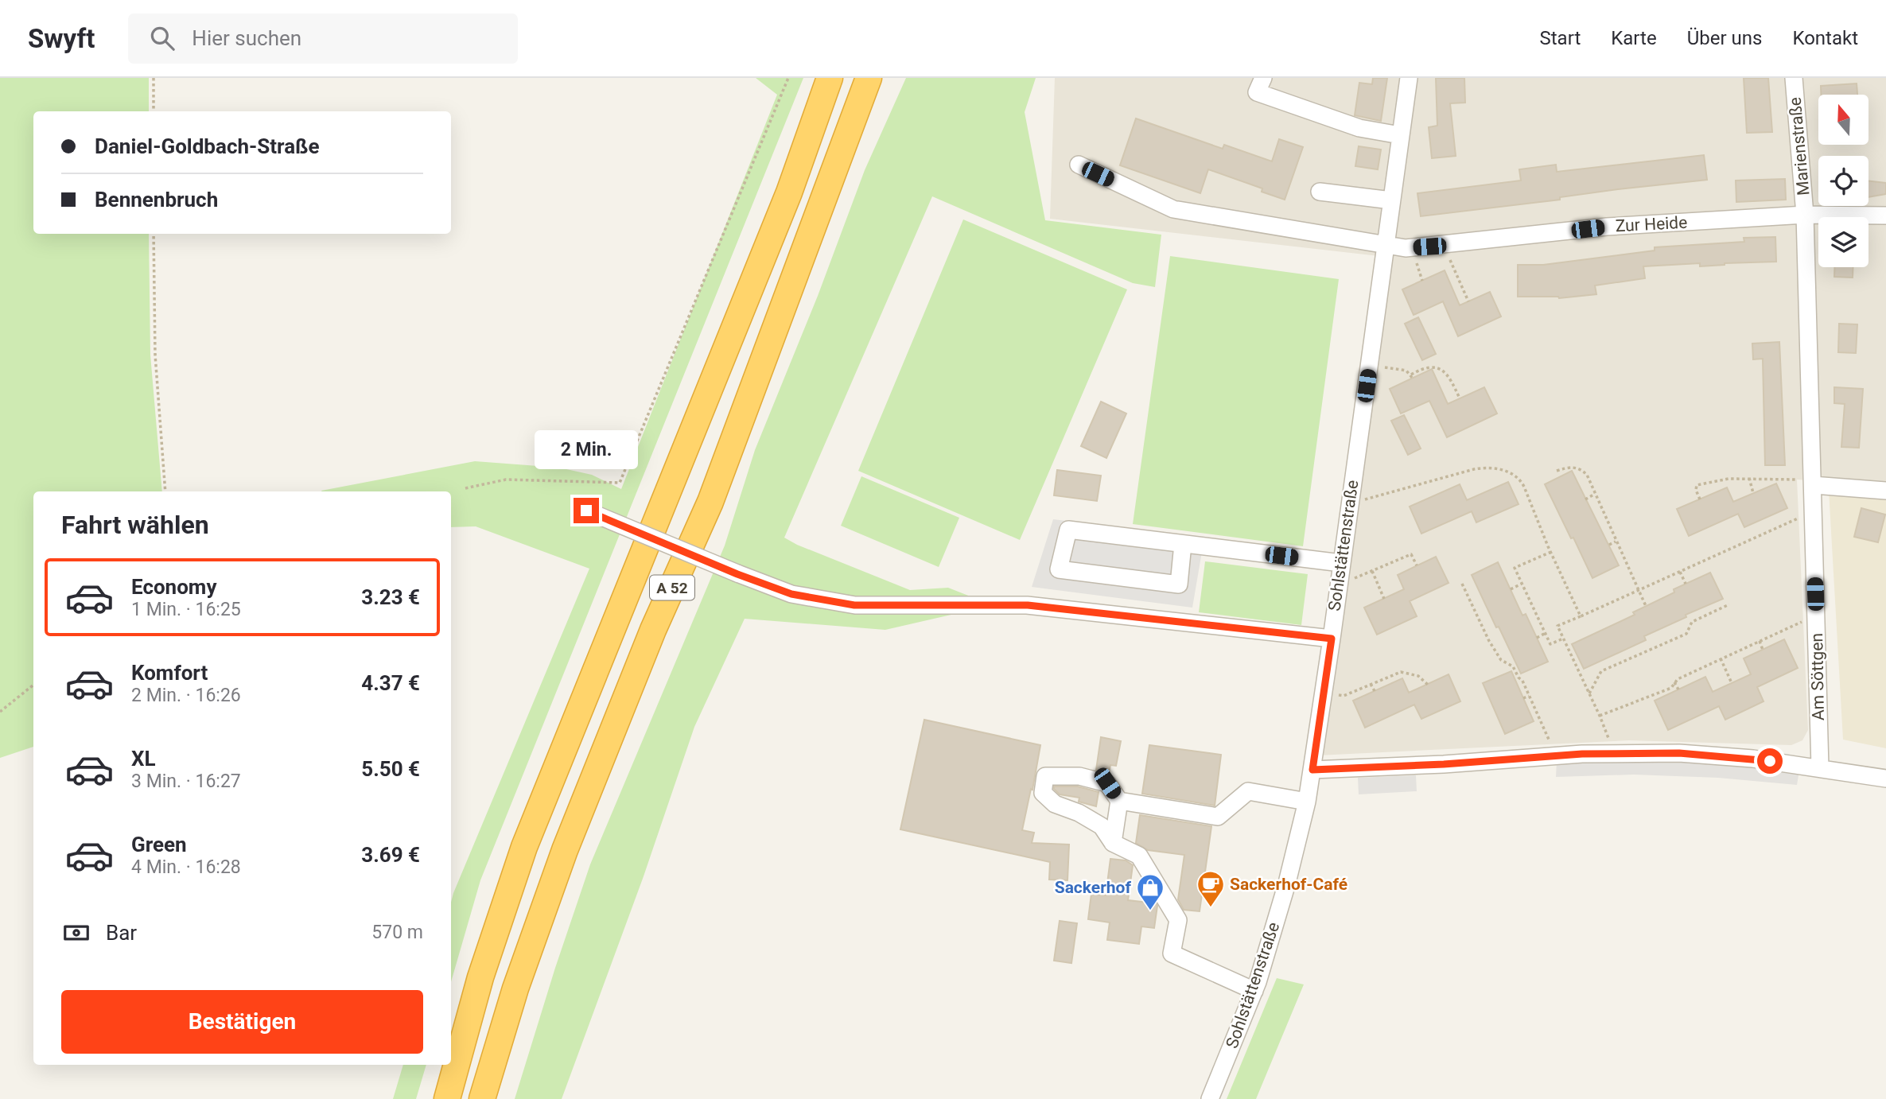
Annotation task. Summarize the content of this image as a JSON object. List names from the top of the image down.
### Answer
{
  "streets": {
    "highway": ["A 52"],
    "street": [
      "Marienstraße",
      "Zur Heide",
      "Sohlstättenstraße",
      "Am Söttgen"
    ]
  },
  "crossings": [
    ["Marienstraße", "Zur Heide"],
    ["Marienstraße", "Am Söttgen"],
    ["Zur Heide", "Sohlstättenstraße"],
    ["Zur Heide", "Am Söttgen"]
  ],
  "places": {
    "cafe": ["Sackerhof-Café"],
    "shop": ["Sackerhof"]
  },
  "north": "top",
  "page": {
    "header": "Swyft",
    "search": "Hier suchen",
    "nav": [
      "Start",
      "Karte",
      "Über uns",
      "Kontakt"
    ],
    "banner": ["Daniel-Goldbach-Straße", "Bennenbruch"],
    "bubble": "2 Min.",
    "heading": "Fahrt wählen",
    "list": [
      {
        "name": "Economy",
        "note": "1 Min. · 16:25",
        "value": "3.23 €"
      },
      {
        "name": "Komfort",
        "note": "2 Min. · 16:26",
        "value": "4.37 €"
      },
      {
        "name": "XL",
        "note": "3 Min. · 16:27",
        "value": "5.50 €"
      },
      {
        "name": "Green",
        "note": "4 Min. · 16:28",
        "value": "3.69 €"
      }
    ],
    "pay": ["Bar", "570 m"],
    "buttons": "Bestätigen"
  }
}
